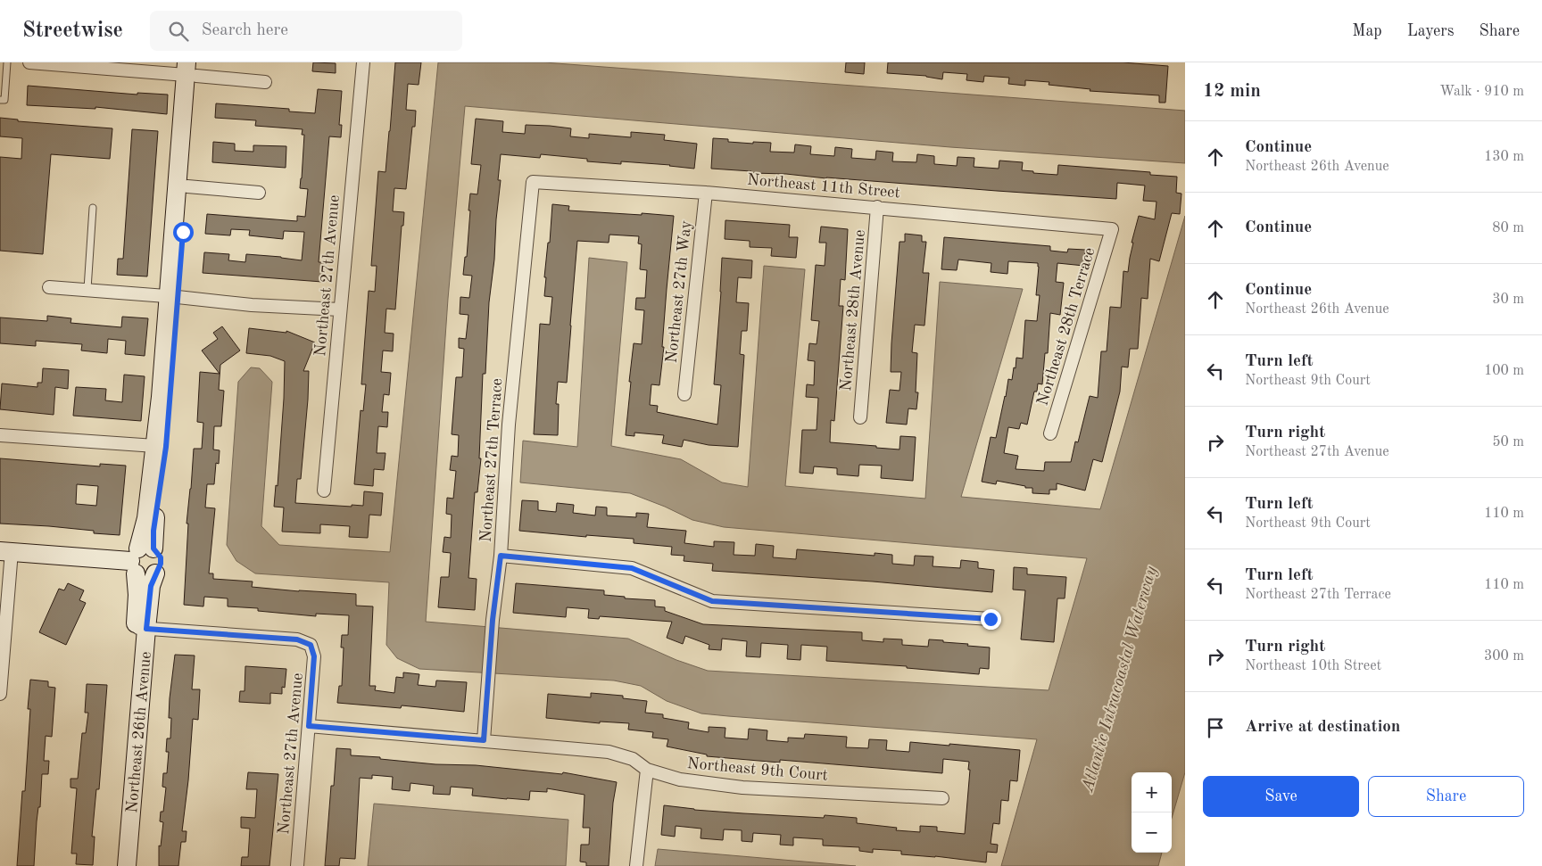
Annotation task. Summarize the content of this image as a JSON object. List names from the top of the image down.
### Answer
{
  "streets": {
    "street": [
      "Northeast 11th Street",
      "Northeast 27th Avenue",
      "Northeast 27th Way",
      "Northeast 28th Avenue",
      "Northeast 28th Terrace",
      "Northeast 27th Terrace",
      "Northeast 26th Avenue",
      "Northeast 9th Court"
    ]
  },
  "crossings": [
    ["Northeast 11th Street", "Northeast 27th Way"],
    ["Northeast 11th Street", "Northeast 28th Avenue"],
    ["Northeast 11th Street", "Northeast 28th Terrace"],
    ["Northeast 11th Street", "Northeast 27th Terrace"],
    ["Northeast 27th Avenue", "Northeast 26th Avenue"],
    ["Northeast 27th Avenue", "Northeast 9th Court"],
    ["Northeast 27th Terrace", "Northeast 9th Court"]
  ],
  "water": ["Atlantic Intracoastal Waterway"],
  "page": {
    "header": "Streetwise",
    "search": "Search here",
    "nav": ["Map", "Layers", "Share"],
    "heading": ["12 min", "Walk · 910 m"],
    "list": [
      ["Continue", "Northeast 26th Avenue", "130 m"],
      ["Continue", "80 m"],
      ["Continue", "Northeast 26th Avenue", "30 m"],
      ["Turn left", "Northeast 9th Court", "100 m"],
      ["Turn right", "Northeast 27th Avenue", "50 m"],
      ["Turn left", "Northeast 9th Court", "110 m"],
      ["Turn left", "Northeast 27th Terrace", "110 m"],
      ["Turn right", "Northeast 10th Street", "300 m"],
      "Arrive at destination"
    ],
    "buttons": ["Save", "Share"],
    "map_buttons": ["+", "−"]
  }
}
